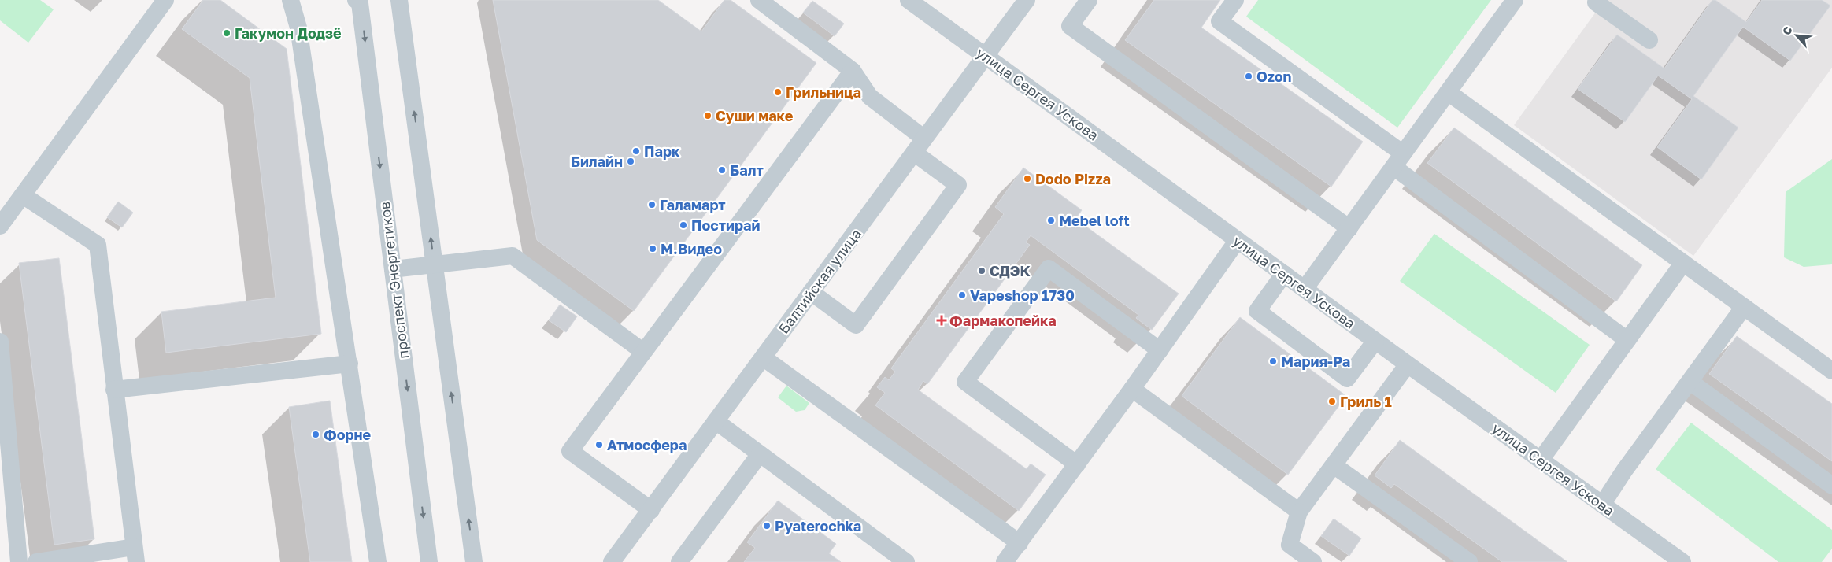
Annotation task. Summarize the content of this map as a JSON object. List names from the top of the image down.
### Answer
{
  "streets": {
    "street": ["улица Сергея Ускова", "проспект Энергетиков", "Балтийская улица"]
  },
  "crossings": [
    ["улица Сергея Ускова", "Балтийская улица"]
  ],
  "places": {
    "other": [
      "Гакумон Додзё",
      "Ozon",
      "Грильница",
      "Суши маке",
      "Парк",
      "Билайн",
      "Балт",
      "Dodo Pizza",
      "Галамарт",
      "Mebel loft",
      "Постирай",
      "М.Видео",
      "СДЭК",
      "Vapeshop 1730",
      "Мария-Ра",
      "Гриль 1",
      "Форне",
      "Атмосфера",
      "Pyaterochka"
    ],
    "health": ["Фармакопейка"]
  },
  "north": "top left"
}
